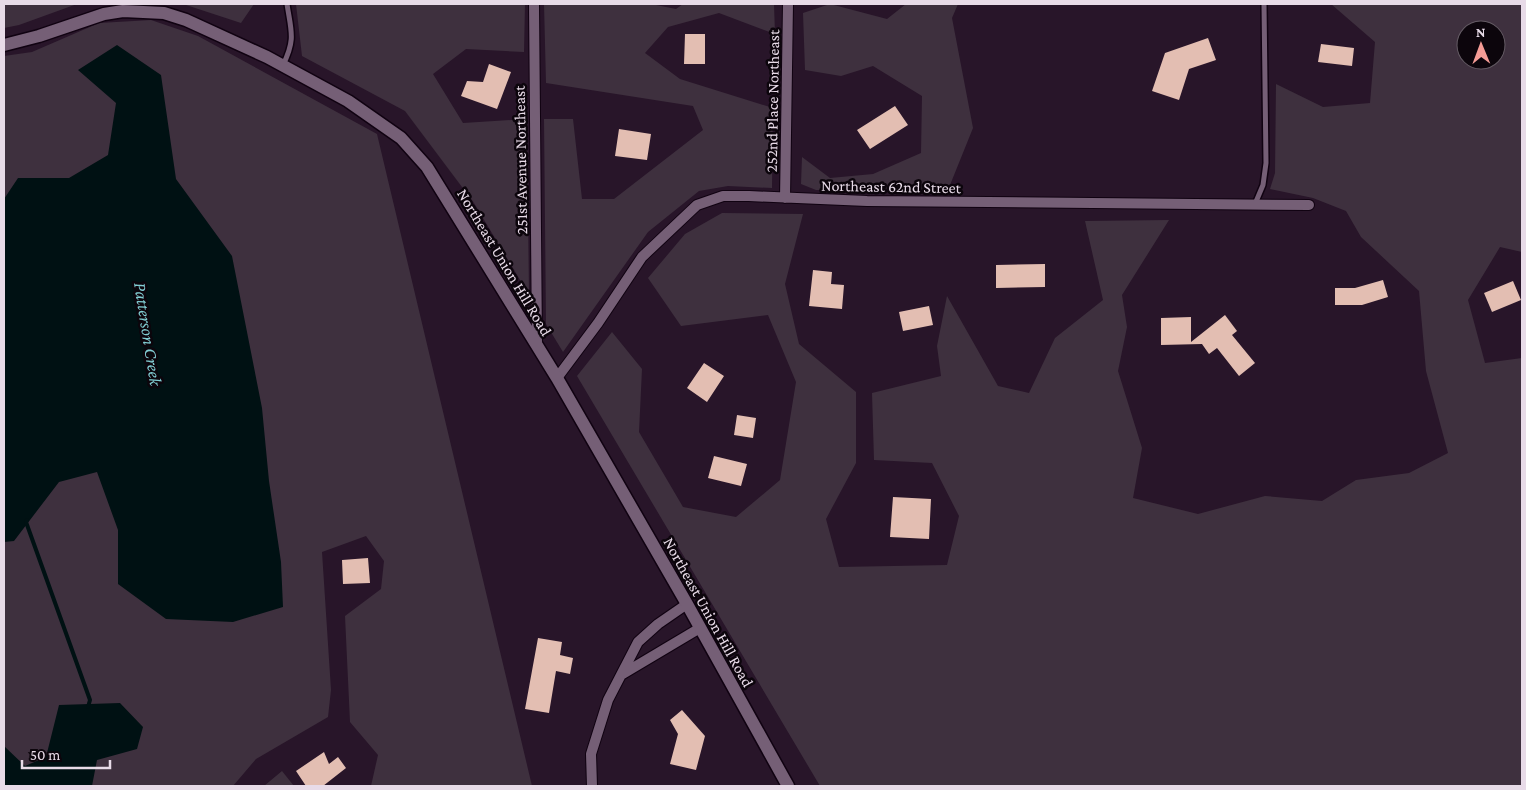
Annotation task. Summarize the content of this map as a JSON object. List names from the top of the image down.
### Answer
{
  "streets": {
    "street": [
      "252nd Place Northeast",
      "251st Avenue Northeast",
      "Northeast 62nd Street",
      "Northeast Union Hill Road"
    ]
  },
  "crossings": [
    ["252nd Place Northeast", "Northeast 62nd Street"],
    ["251st Avenue Northeast", "Northeast Union Hill Road"],
    ["Northeast 62nd Street", "Northeast Union Hill Road"]
  ],
  "water": ["Patterson Creek"],
  "scale_bar": "50 m",
  "north": "top"
}
